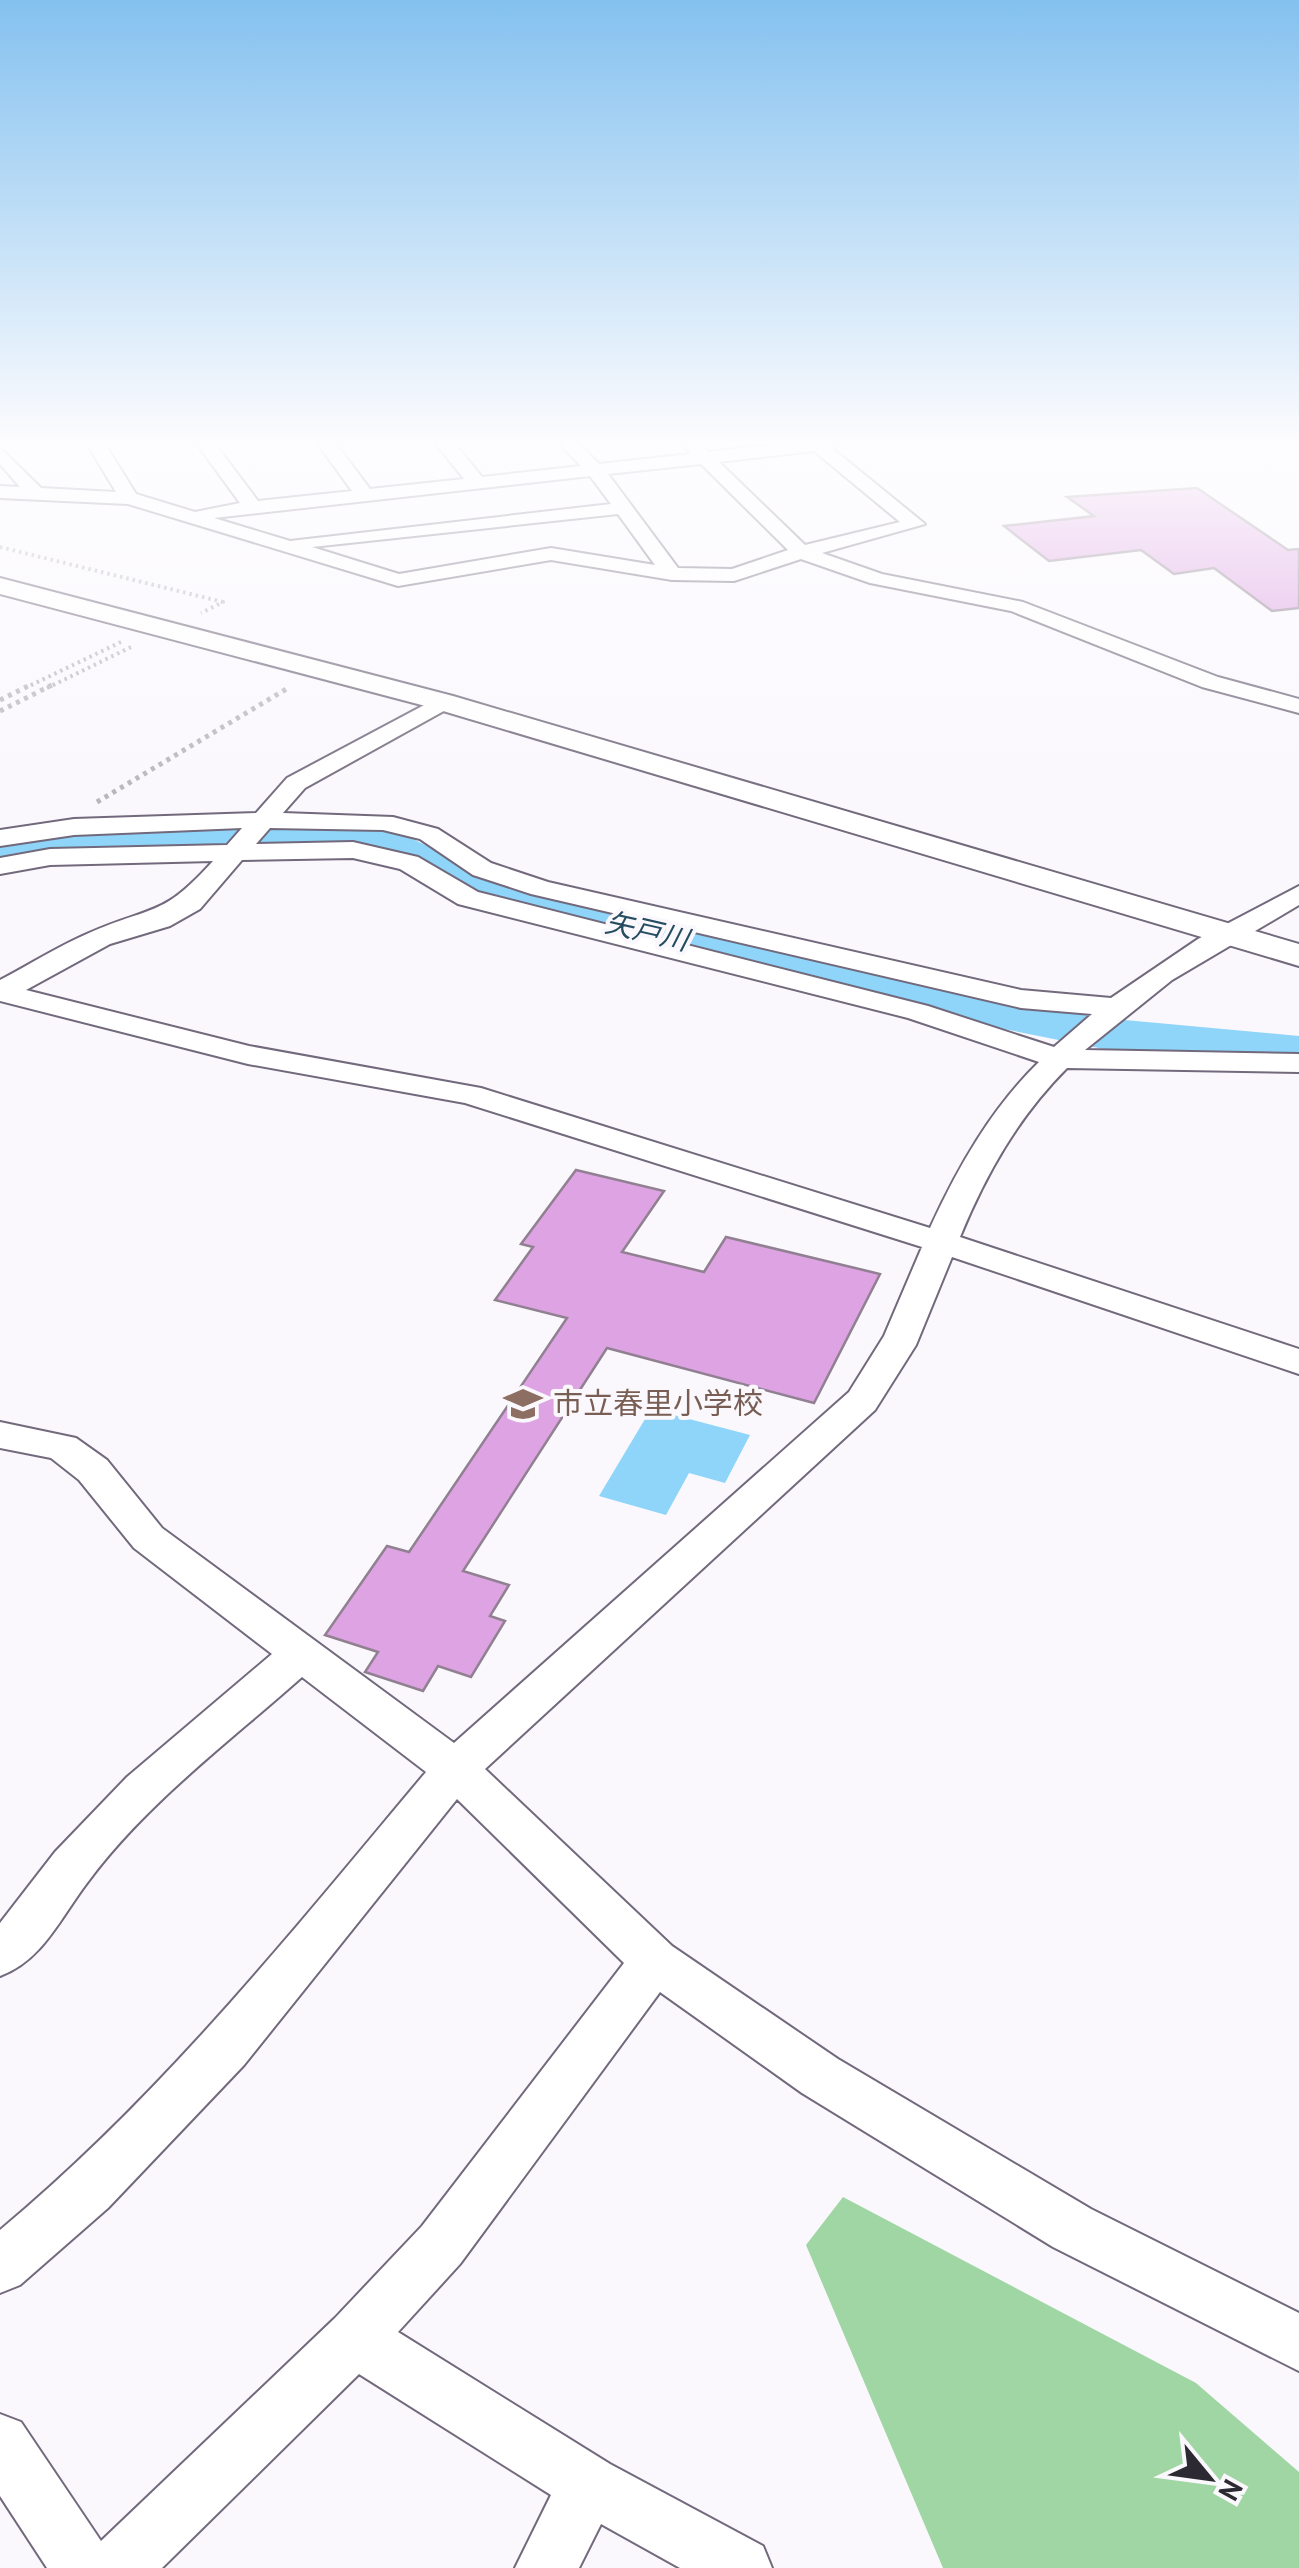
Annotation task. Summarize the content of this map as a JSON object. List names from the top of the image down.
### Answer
{
  "water": ["矢戸川"],
  "places": {
    "school or university": ["市立春里小学校"]
  },
  "north": "bottom right"
}
